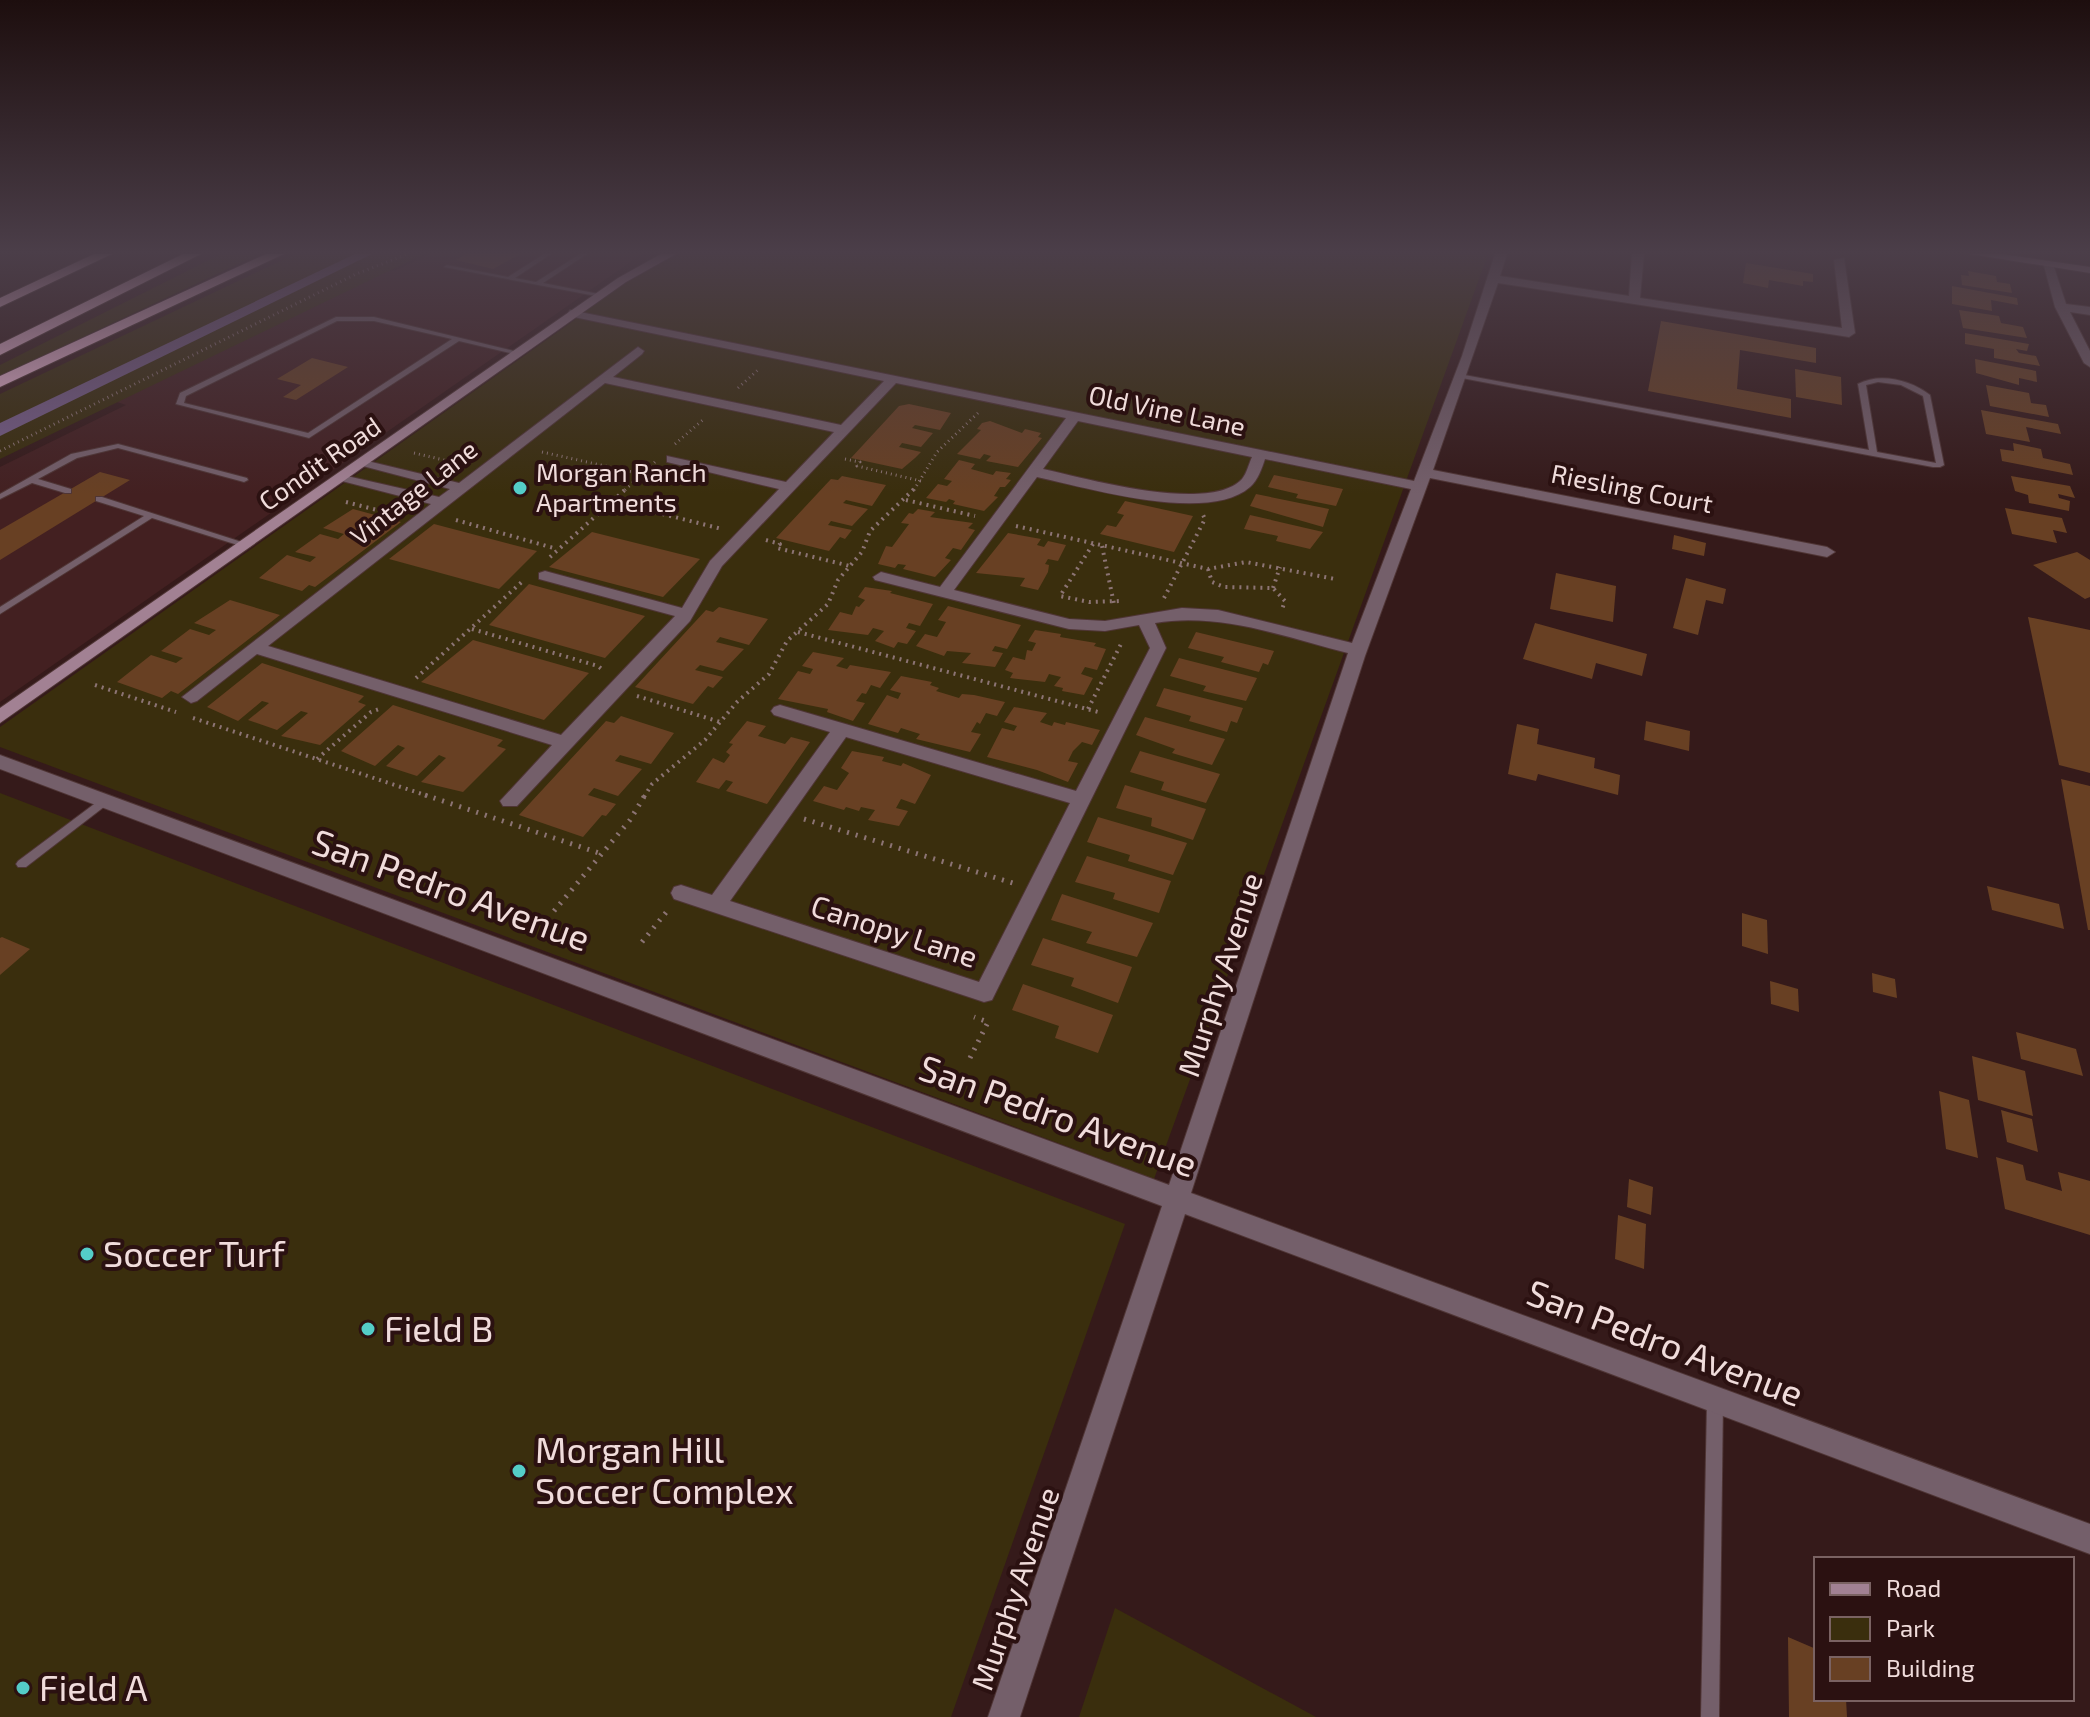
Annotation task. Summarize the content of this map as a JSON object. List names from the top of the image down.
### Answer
{
  "streets": {
    "street": [
      "Old Vine Lane",
      "Condit Road",
      "Riesling Court",
      "Vintage Lane",
      "San Pedro Avenue",
      "Canopy Lane",
      "Murphy Avenue"
    ]
  },
  "crossings": [
    ["Old Vine Lane", "Riesling Court"],
    ["Old Vine Lane", "Murphy Avenue"],
    ["Riesling Court", "Murphy Avenue"],
    ["San Pedro Avenue", "Murphy Avenue"]
  ],
  "places": [
    "Morgan Ranch Apartments",
    "Soccer Turf",
    "Field B",
    "Morgan Hill Soccer Complex",
    "Field A"
  ],
  "legend": ["Road", "Park", "Building"]
}
